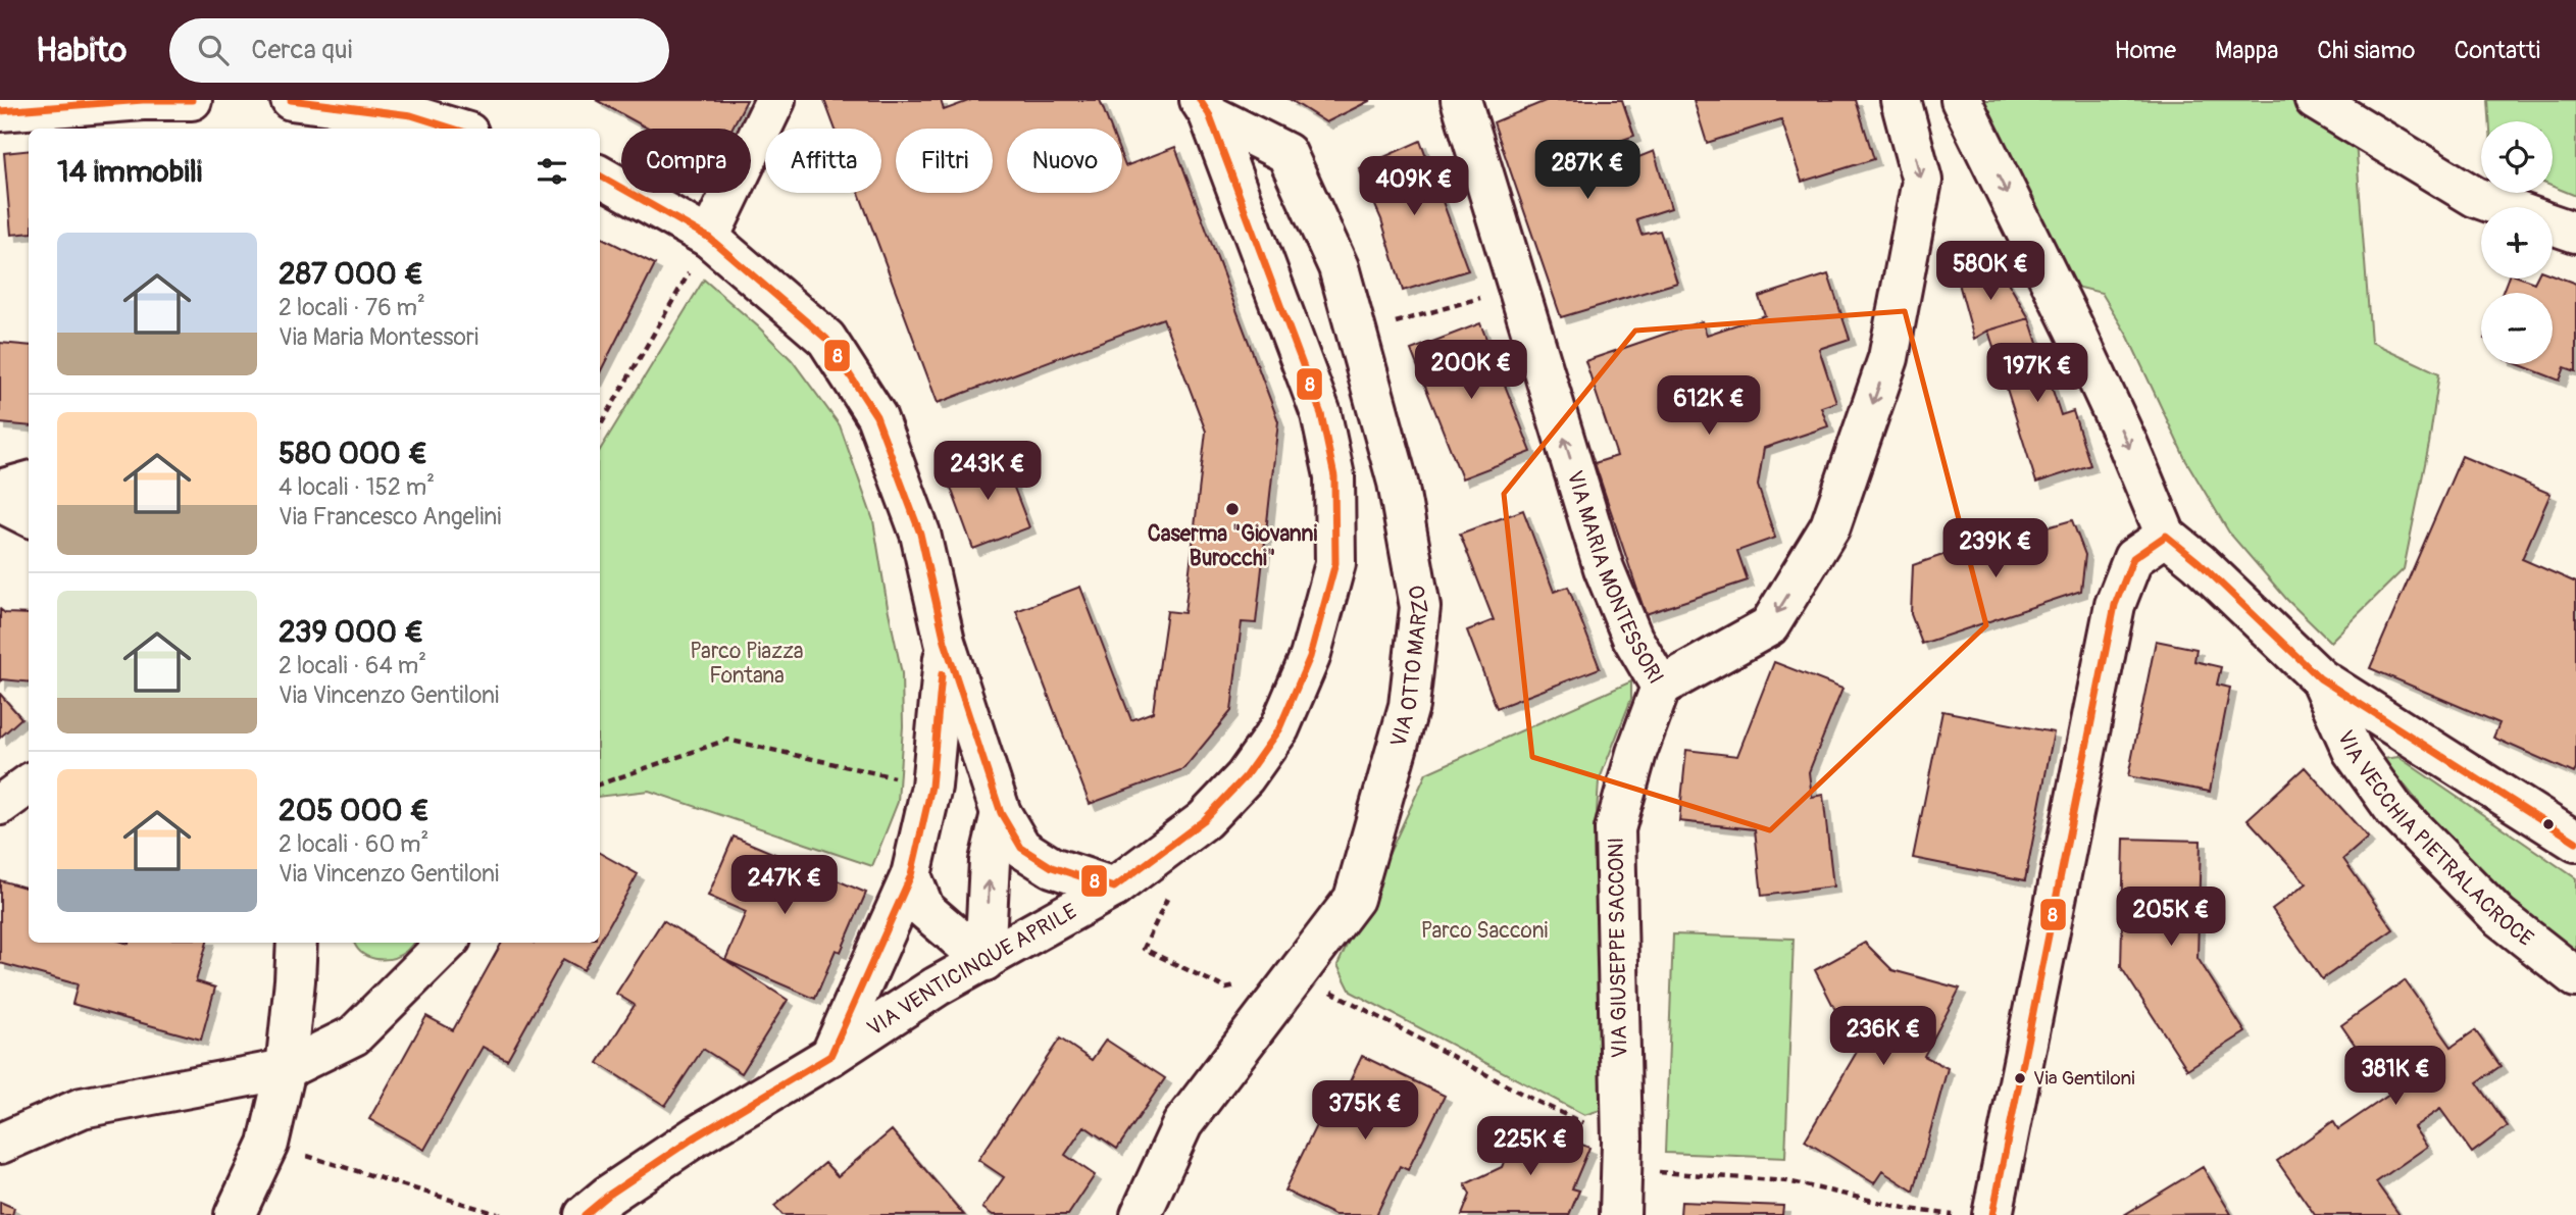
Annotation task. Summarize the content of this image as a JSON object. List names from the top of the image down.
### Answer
{
  "streets": {
    "street": [
      "VIA MARIA MONTESSORI",
      "VIA OTTO MARZO",
      "VIA VECCHIA PIETRALACROCE",
      "VIA GIUSEPPE SACCONI",
      "VIA VENTICINQUE APRILE"
    ]
  },
  "crossings": [
    ["VIA MARIA MONTESSORI", "VIA GIUSEPPE SACCONI"],
    ["VIA OTTO MARZO", "VIA VENTICINQUE APRILE"]
  ],
  "parks": ["Parco Piazza Fontana", "Parco Sacconi"],
  "places": ["Caserma \"Giovanni Burocchi\"", "Via Gentiloni"],
  "lines": ["transit line 8"],
  "page": {
    "header": "Habito",
    "search": "Cerca qui",
    "nav": [
      "Home",
      "Mappa",
      "Chi siamo",
      "Contatti"
    ],
    "map_buttons": ["+", "−"],
    "chip": [
      "Compra",
      "Affitta",
      "Filtri",
      "Nuovo"
    ],
    "heading": "14 immobili",
    "price": [
      "287K €",
      "409K €",
      "580K €",
      "200K €",
      "197K €",
      "612K €",
      "243K €",
      "239K €",
      "247K €",
      "205K €",
      "236K €",
      "381K €",
      "375K €",
      "225K €"
    ],
    "list": [
      {
        "name": "287 000 €",
        "note": "2 locali · 76 m² · Via Maria Montessori"
      },
      {
        "name": "580 000 €",
        "note": "4 locali · 152 m² · Via Francesco Angelini"
      },
      {
        "name": "239 000 €",
        "note": "2 locali · 64 m² · Via Vincenzo Gentiloni"
      },
      {
        "name": "205 000 €",
        "note": "2 locali · 60 m² · Via Vincenzo Gentiloni"
      }
    ]
  }
}
